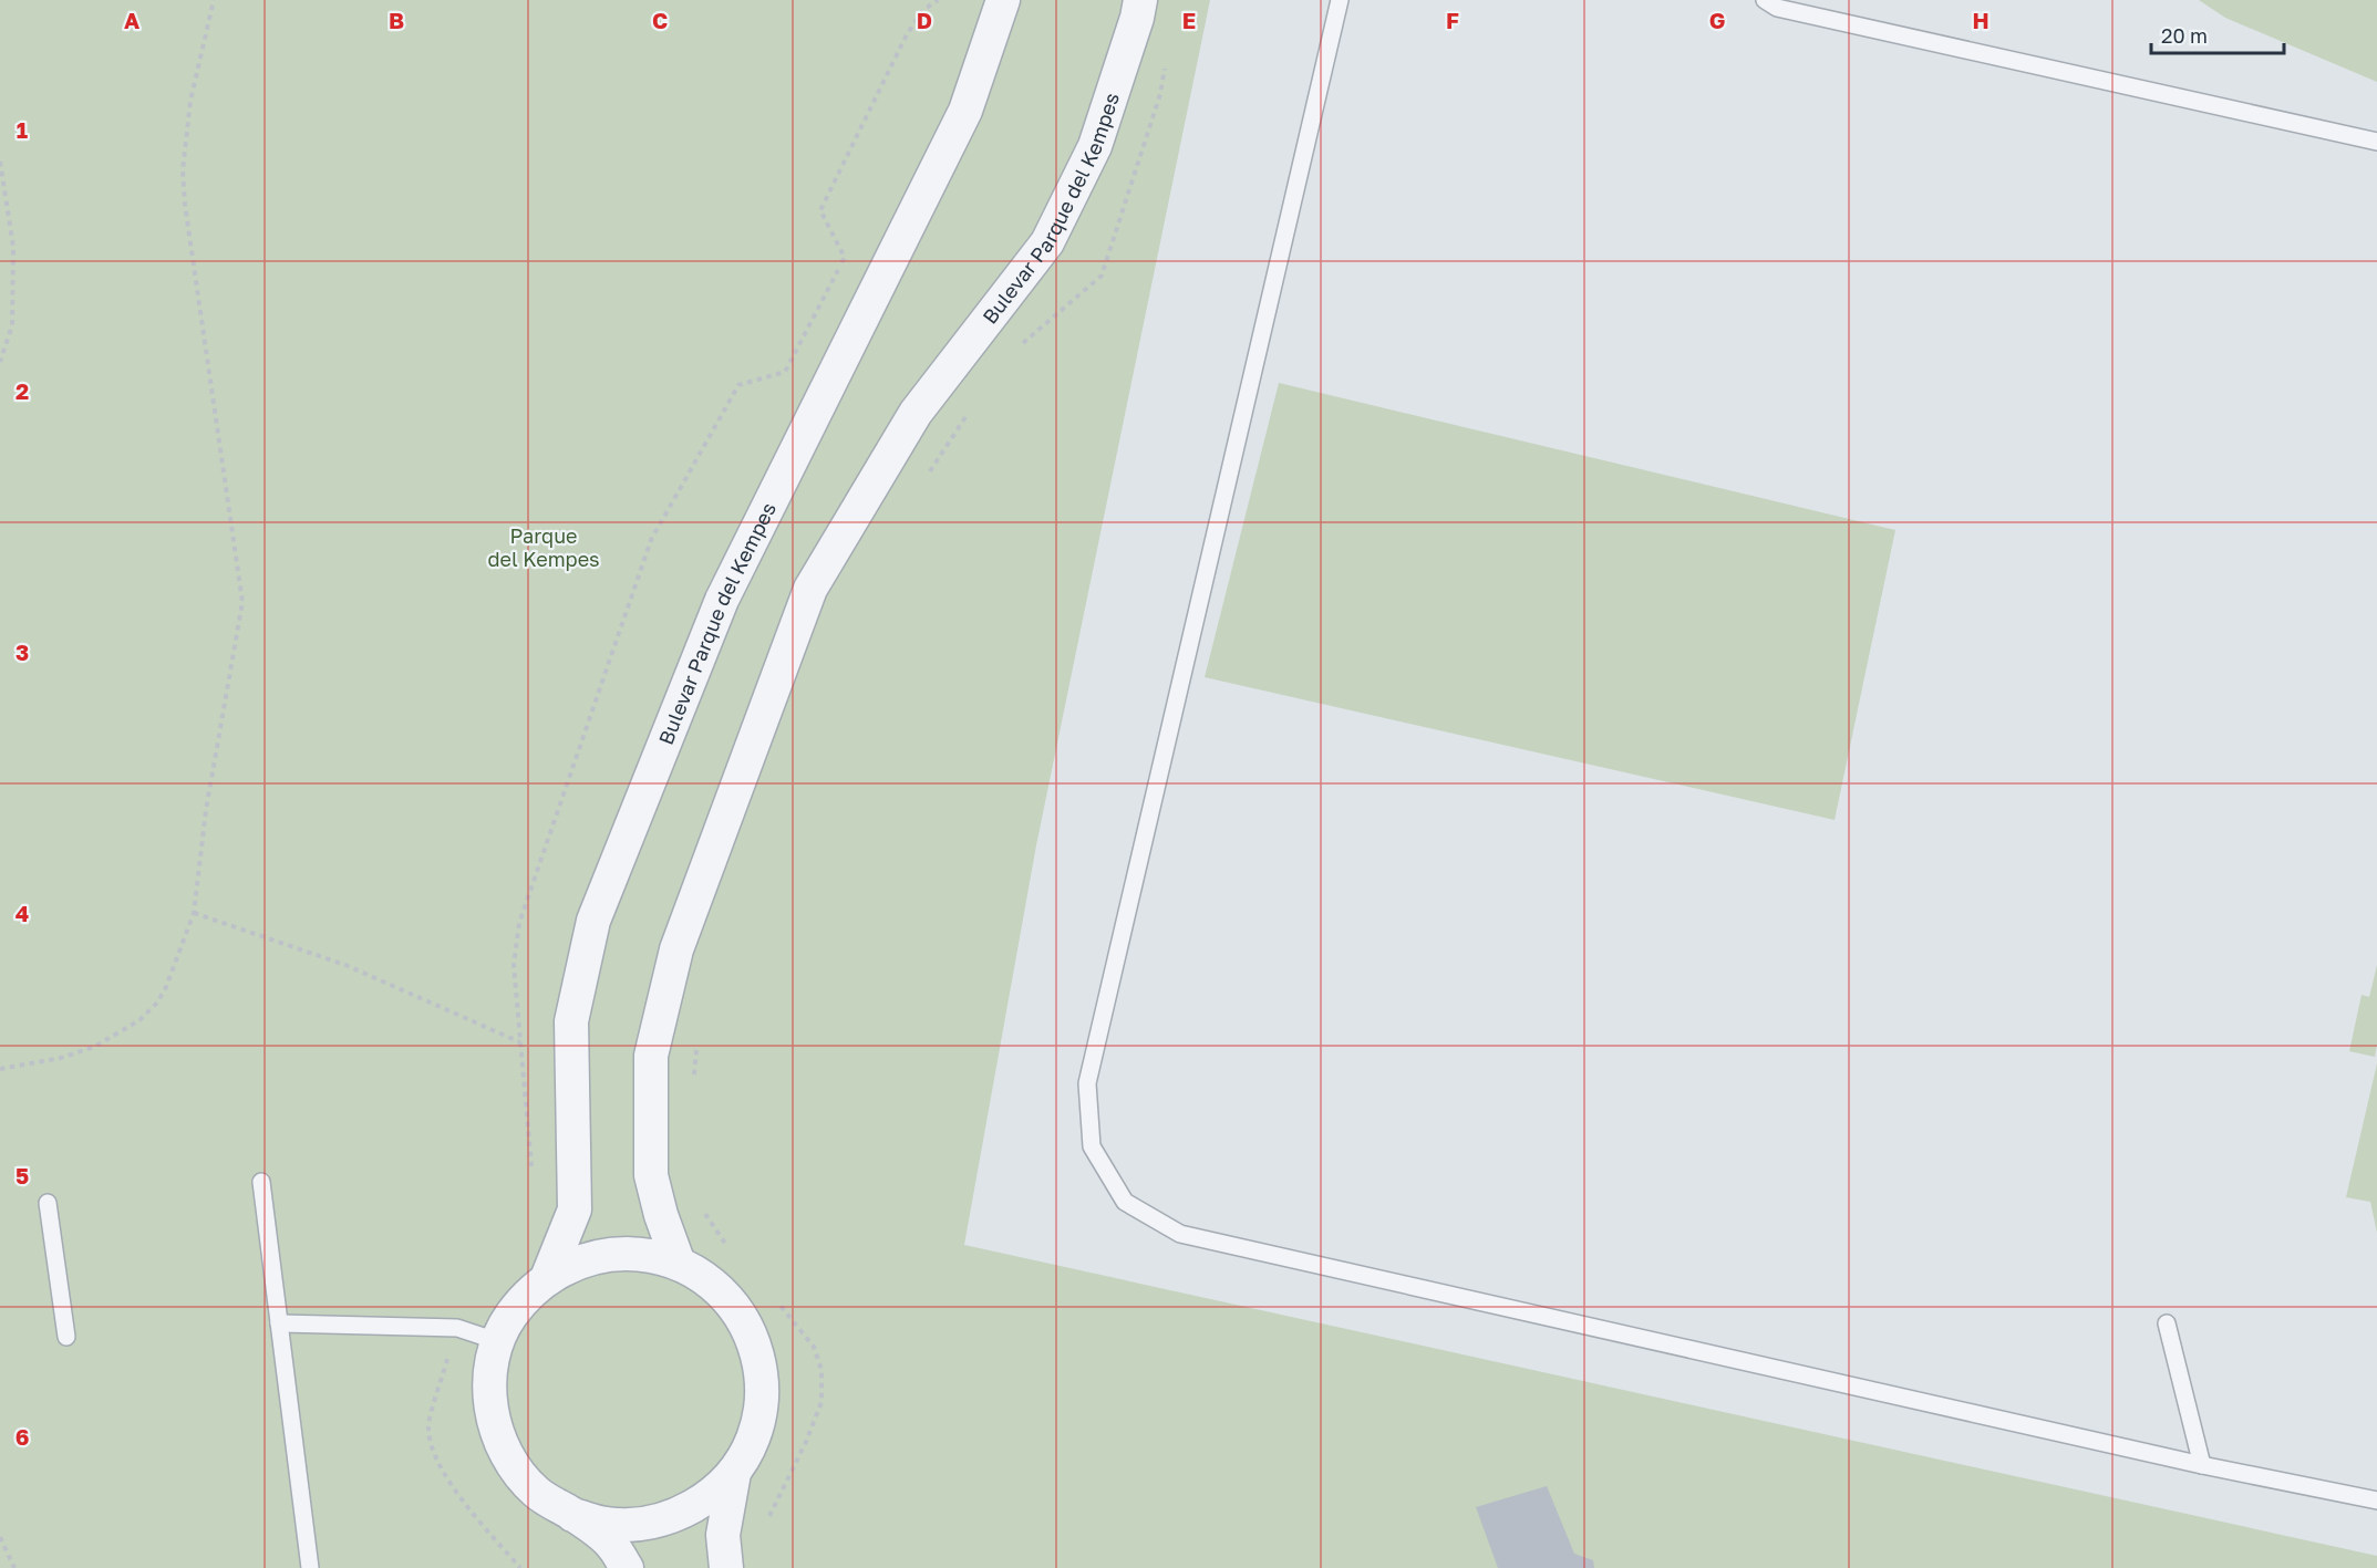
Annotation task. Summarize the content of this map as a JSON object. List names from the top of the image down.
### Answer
{
  "streets": {
    "street": ["Bulevar Parque del Kempes"]
  },
  "parks": ["Parque del Kempes"],
  "scale_bar": "20 m",
  "grid": {
    "columns": [
      "A",
      "B",
      "C",
      "D",
      "E",
      "F",
      "G",
      "H"
    ],
    "rows": [
      "1",
      "2",
      "3",
      "4",
      "5",
      "6"
    ]
  }
}
